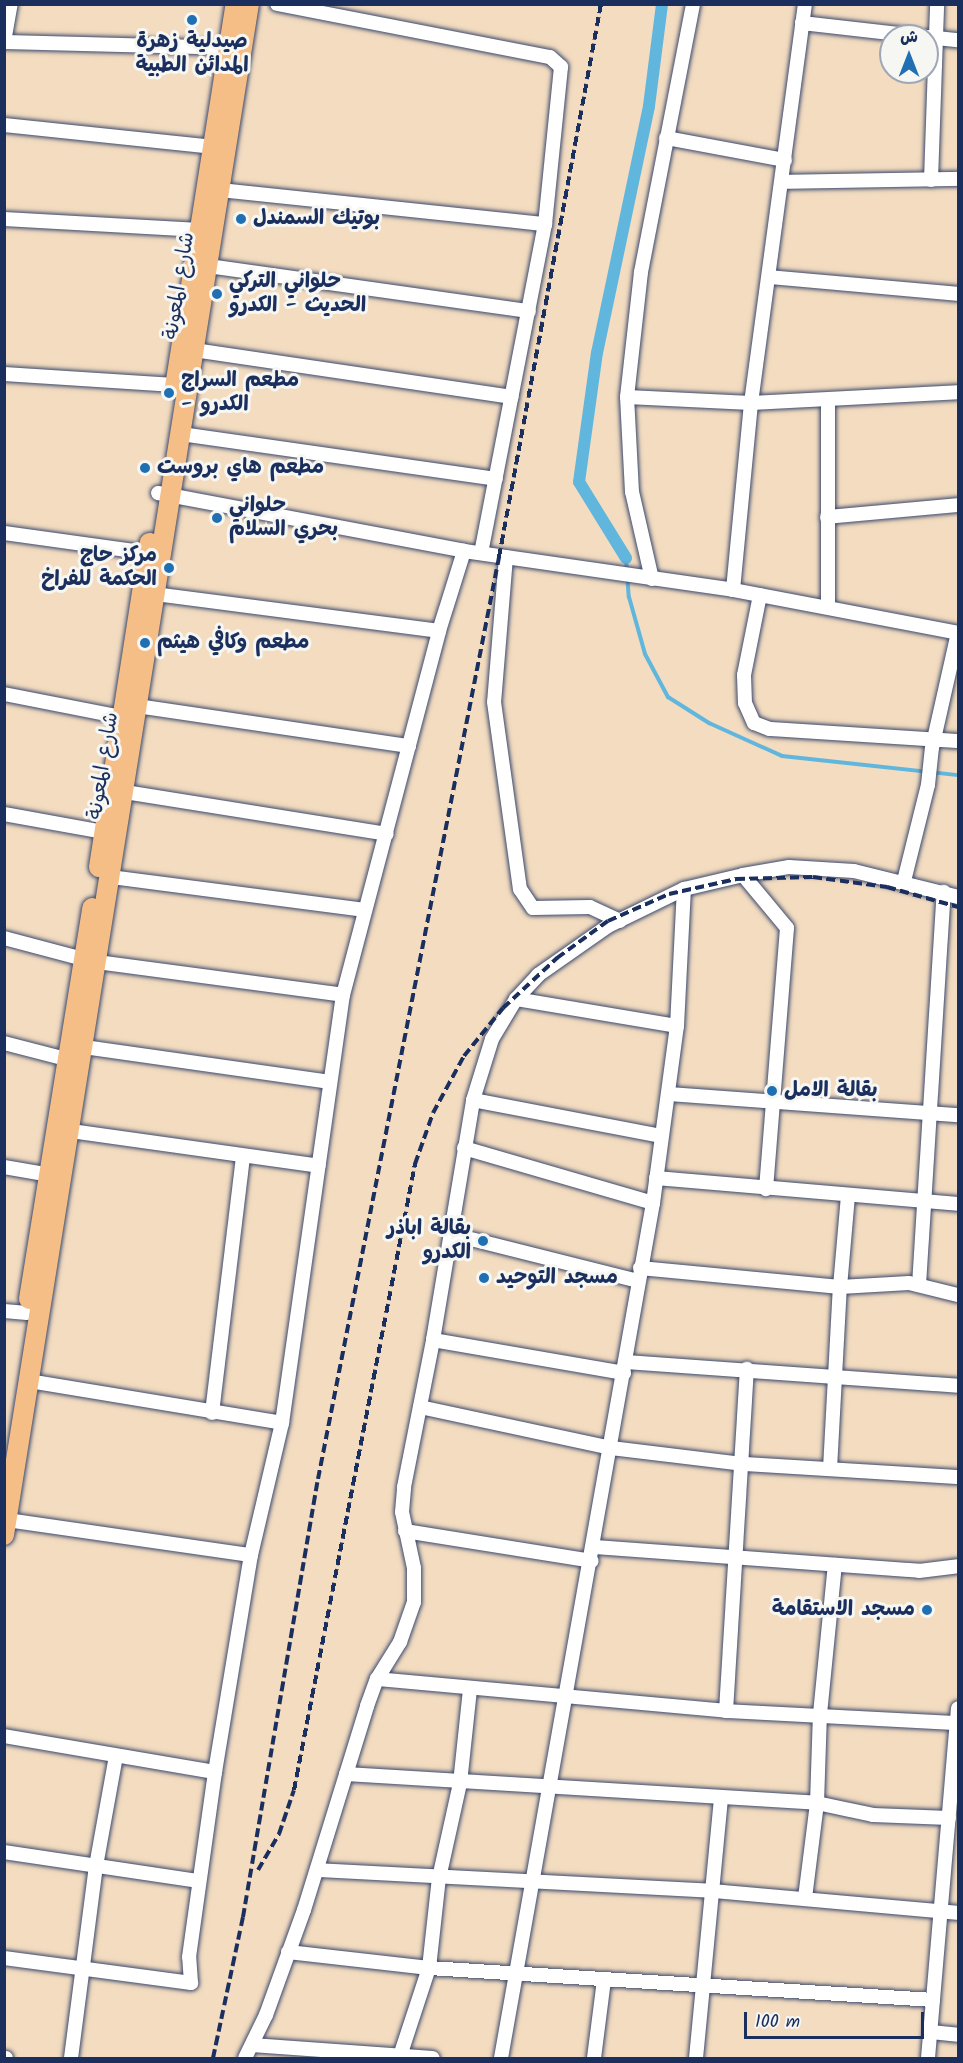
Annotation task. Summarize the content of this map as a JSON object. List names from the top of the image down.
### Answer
{
  "streets": {
    "highway": ["شارع المعونة"]
  },
  "places": [
    "صيدلية زهرة المدائن الطبية",
    "بوتيك السمندل",
    "حلواني التركي الحديث - الكدرو",
    "مطعم السراج - الكدرو",
    "مطعم هاي بروست",
    "حلواني بحري السلام",
    "مركز حاج الحكمة للفراخ",
    "مطعم وكافي هيثم",
    "بقالة الامل",
    "بقالة اباذر الكدرو",
    "مسجد التوحيد",
    "مسجد الاستقامة"
  ],
  "scale_bar": "100 m",
  "north": "top"
}
